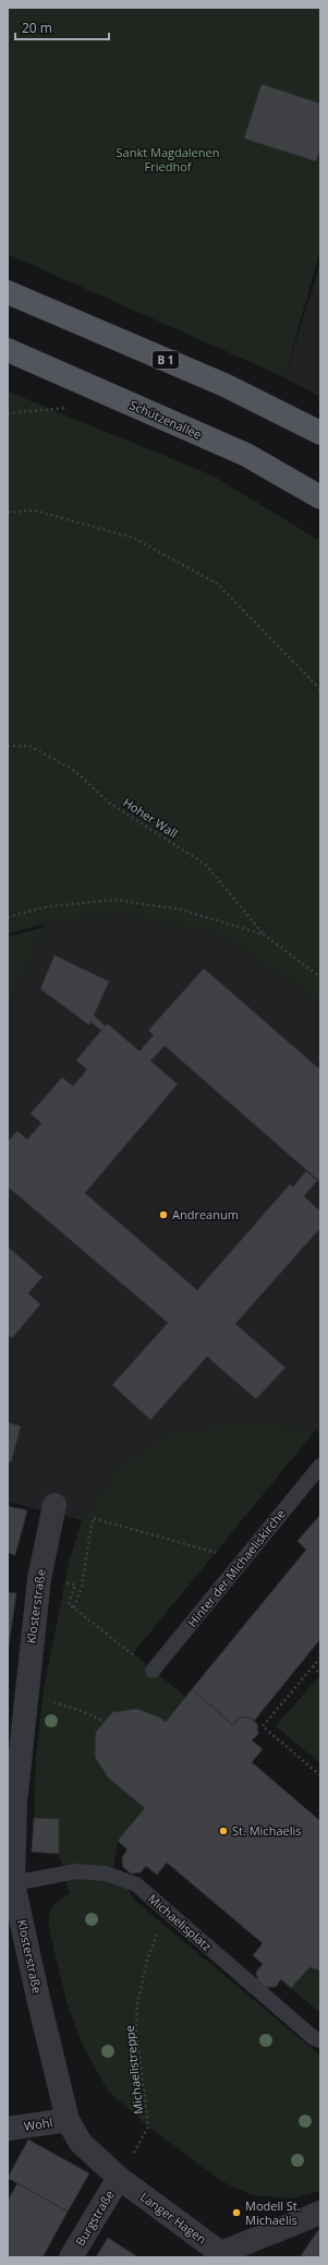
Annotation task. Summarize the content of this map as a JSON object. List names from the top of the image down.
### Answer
{
  "streets": {
    "main road": ["B 1", "Schützenallee"],
    "street": [
      "Klosterstraße",
      "Wohl",
      "Burgstraße",
      "Langer Hagen"
    ],
    "lane": ["Hinter der Michaeliskirche", "Michaelisplatz"],
    "path": ["Hoher Wall", "Michaelistreppe"]
  },
  "crossings": [
    ["Klosterstraße", "Michaelisplatz"],
    ["Klosterstraße", "Wohl"],
    ["Klosterstraße", "Burgstraße"],
    ["Klosterstraße", "Langer Hagen"],
    ["Michaelisplatz", "Michaelistreppe"],
    ["Burgstraße", "Langer Hagen"]
  ],
  "parks": ["Sankt Magdalenen Friedhof"],
  "places": ["Andreanum", "St. Michaelis", "Modell St. Michaelis"],
  "scale_bar": "20 m"
}
